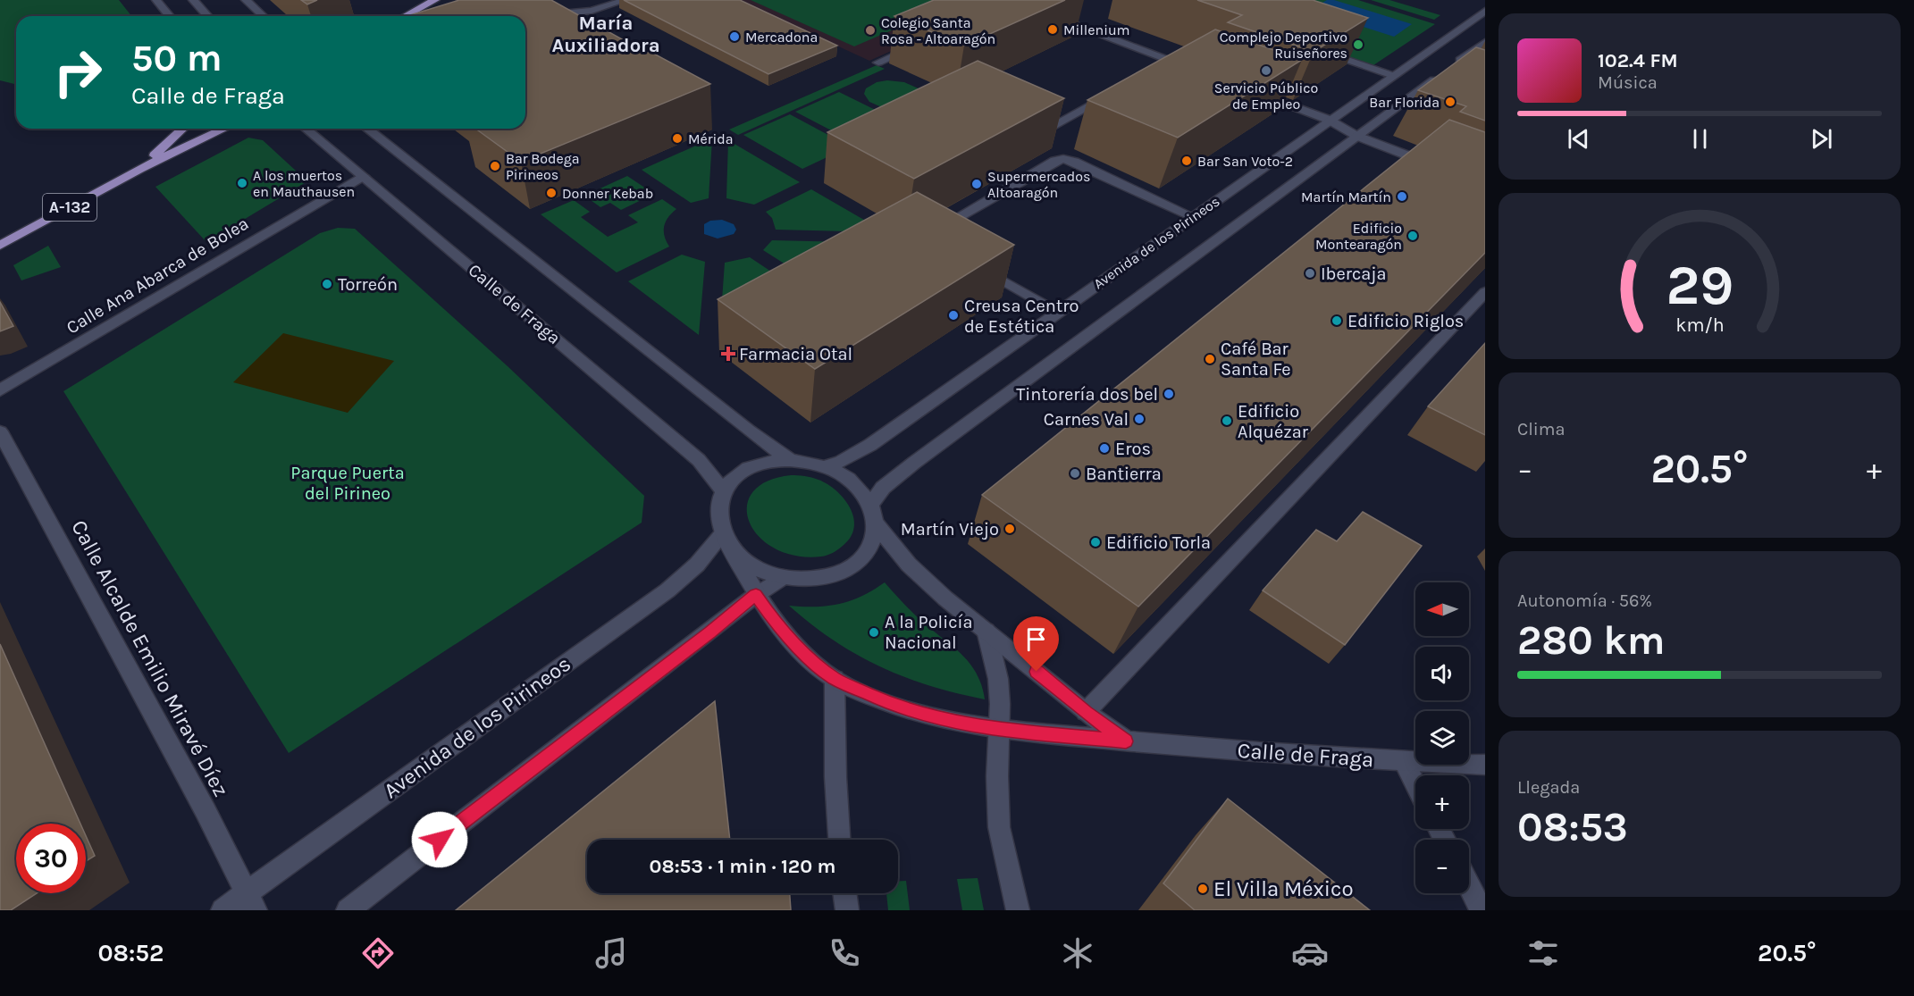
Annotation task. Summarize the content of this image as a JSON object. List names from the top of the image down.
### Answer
{
  "streets": {
    "main road": ["A-132"],
    "street": [
      "Avenida de los Pirineos",
      "Calle Ana Abarca de Bolea",
      "Calle de Fraga",
      "Calle Alcalde Emilio Miravé Díez"
    ]
  },
  "crossings": [
    ["Avenida de los Pirineos", "Calle de Fraga"],
    ["Avenida de los Pirineos", "Calle Alcalde Emilio Miravé Díez"],
    ["Calle Ana Abarca de Bolea", "Calle de Fraga"]
  ],
  "districts": ["María Auxiliadora"],
  "parks": ["Parque Puerta del Pirineo"],
  "places": {
    "other": [
      "Millenium",
      "Colegio Santa Rosa - Altoaragón",
      "Mercadona",
      "Complejo Deportivo Ruiseñores",
      "Servicio Público de Empleo",
      "Bar Florida",
      "Mérida",
      "Bar San Voto-2",
      "Bar Bodega Pirineos",
      "A los muertos en Mauthausen",
      "Supermercados Altoaragón",
      "Donner Kebab",
      "Martín Martín",
      "Edificio Montearagón",
      "Ibercaja",
      "Torreón",
      "Creusa Centro de Estética",
      "Edificio Riglos",
      "Café Bar Santa Fe",
      "Tintorería dos bel",
      "Carnes Val",
      "Edificio Alquézar",
      "Eros",
      "Bantierra",
      "Martín Viejo",
      "Edificio Torla",
      "A la Policía Nacional",
      "El Villa México"
    ],
    "health": ["Farmacia Otal"]
  },
  "north": "left",
  "page": {
    "turn": ["50 m", "Calle de Fraga"],
    "song": ["102.4 FM", "Música"],
    "tile": [
      "Clima",
      ["Autonomía · 56%", "280 km"],
      ["Llegada", "08:53"]
    ],
    "heat": ["−", "20.5°", "+"],
    "map_buttons": ["+", "−"],
    "limit": "30",
    "trip": "08:53 · 1 min · 120 m",
    "tabs": ["08:52", "20.5°"],
    "gauge": ["29", "km/h"]
  }
}
